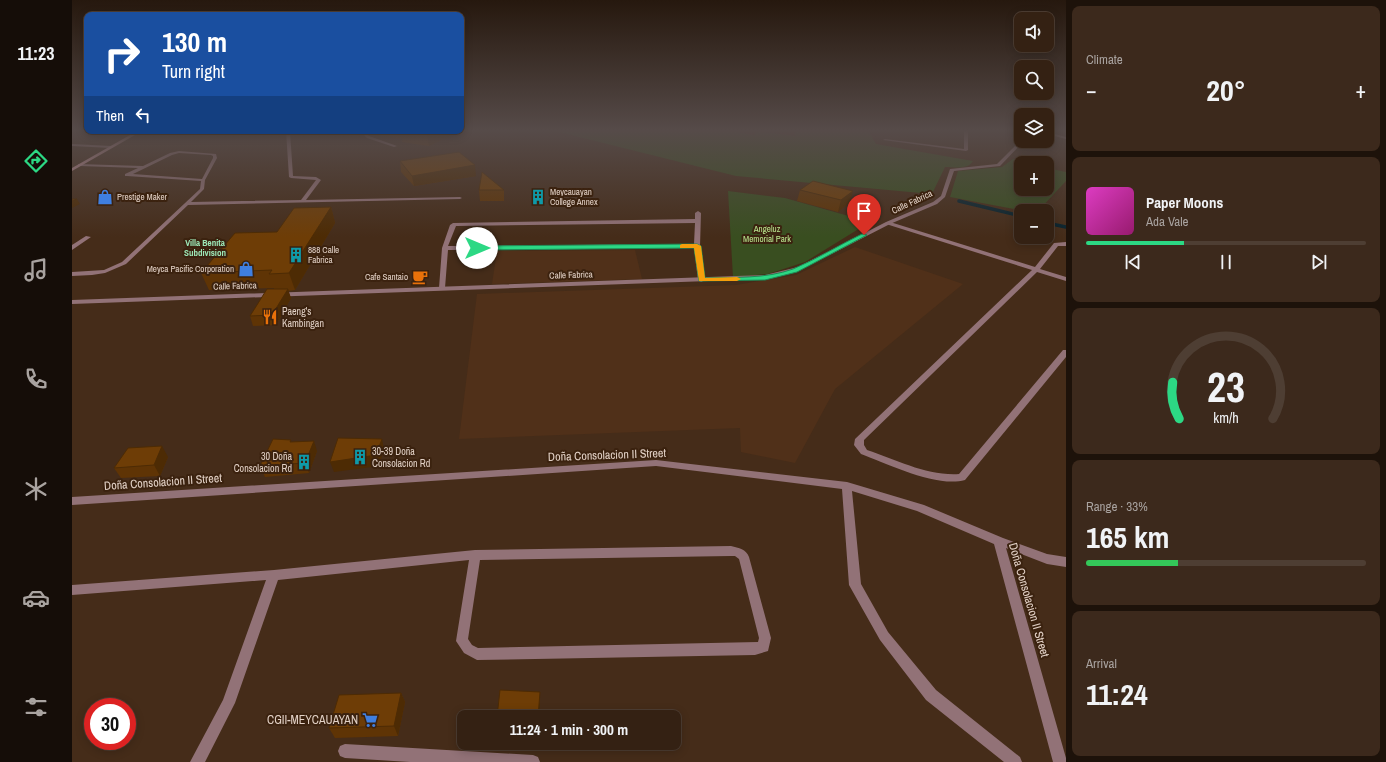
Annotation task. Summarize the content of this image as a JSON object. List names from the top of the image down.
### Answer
{
  "streets": {
    "street": ["Calle Fabrica", "Doña Consolacion II Street"]
  },
  "districts": ["Villa Benita Subdivision"],
  "parks": ["Angeluz Memorial Park"],
  "places": {
    "shop": ["Prestige Maker", "Meyca Pacific Corporation"],
    "building": [
      "Meycauayan College Annex",
      "888 Calle Fabrica",
      "30-39 Doña Consolacion Rd",
      "30 Doña Consolacion Rd"
    ],
    "cafe": ["Cafe Santaio"],
    "restaurant": ["Paeng's Kambingan"],
    "supermarket": ["CGII-MEYCAUAYAN"]
  },
  "page": {
    "tabs": "11:23",
    "tile": [
      "Climate",
      ["Range · 33%", "165 km"],
      ["Arrival", "11:24"]
    ],
    "map_buttons": ["+", "−"],
    "turn": ["130 m", "Turn right"],
    "heat": ["−", "20°", "+"],
    "then": "Then",
    "song": ["Paper Moons", "Ada Vale"],
    "limit": "30",
    "trip": "11:24 · 1 min · 300 m",
    "gauge": ["23", "km/h"]
  }
}
